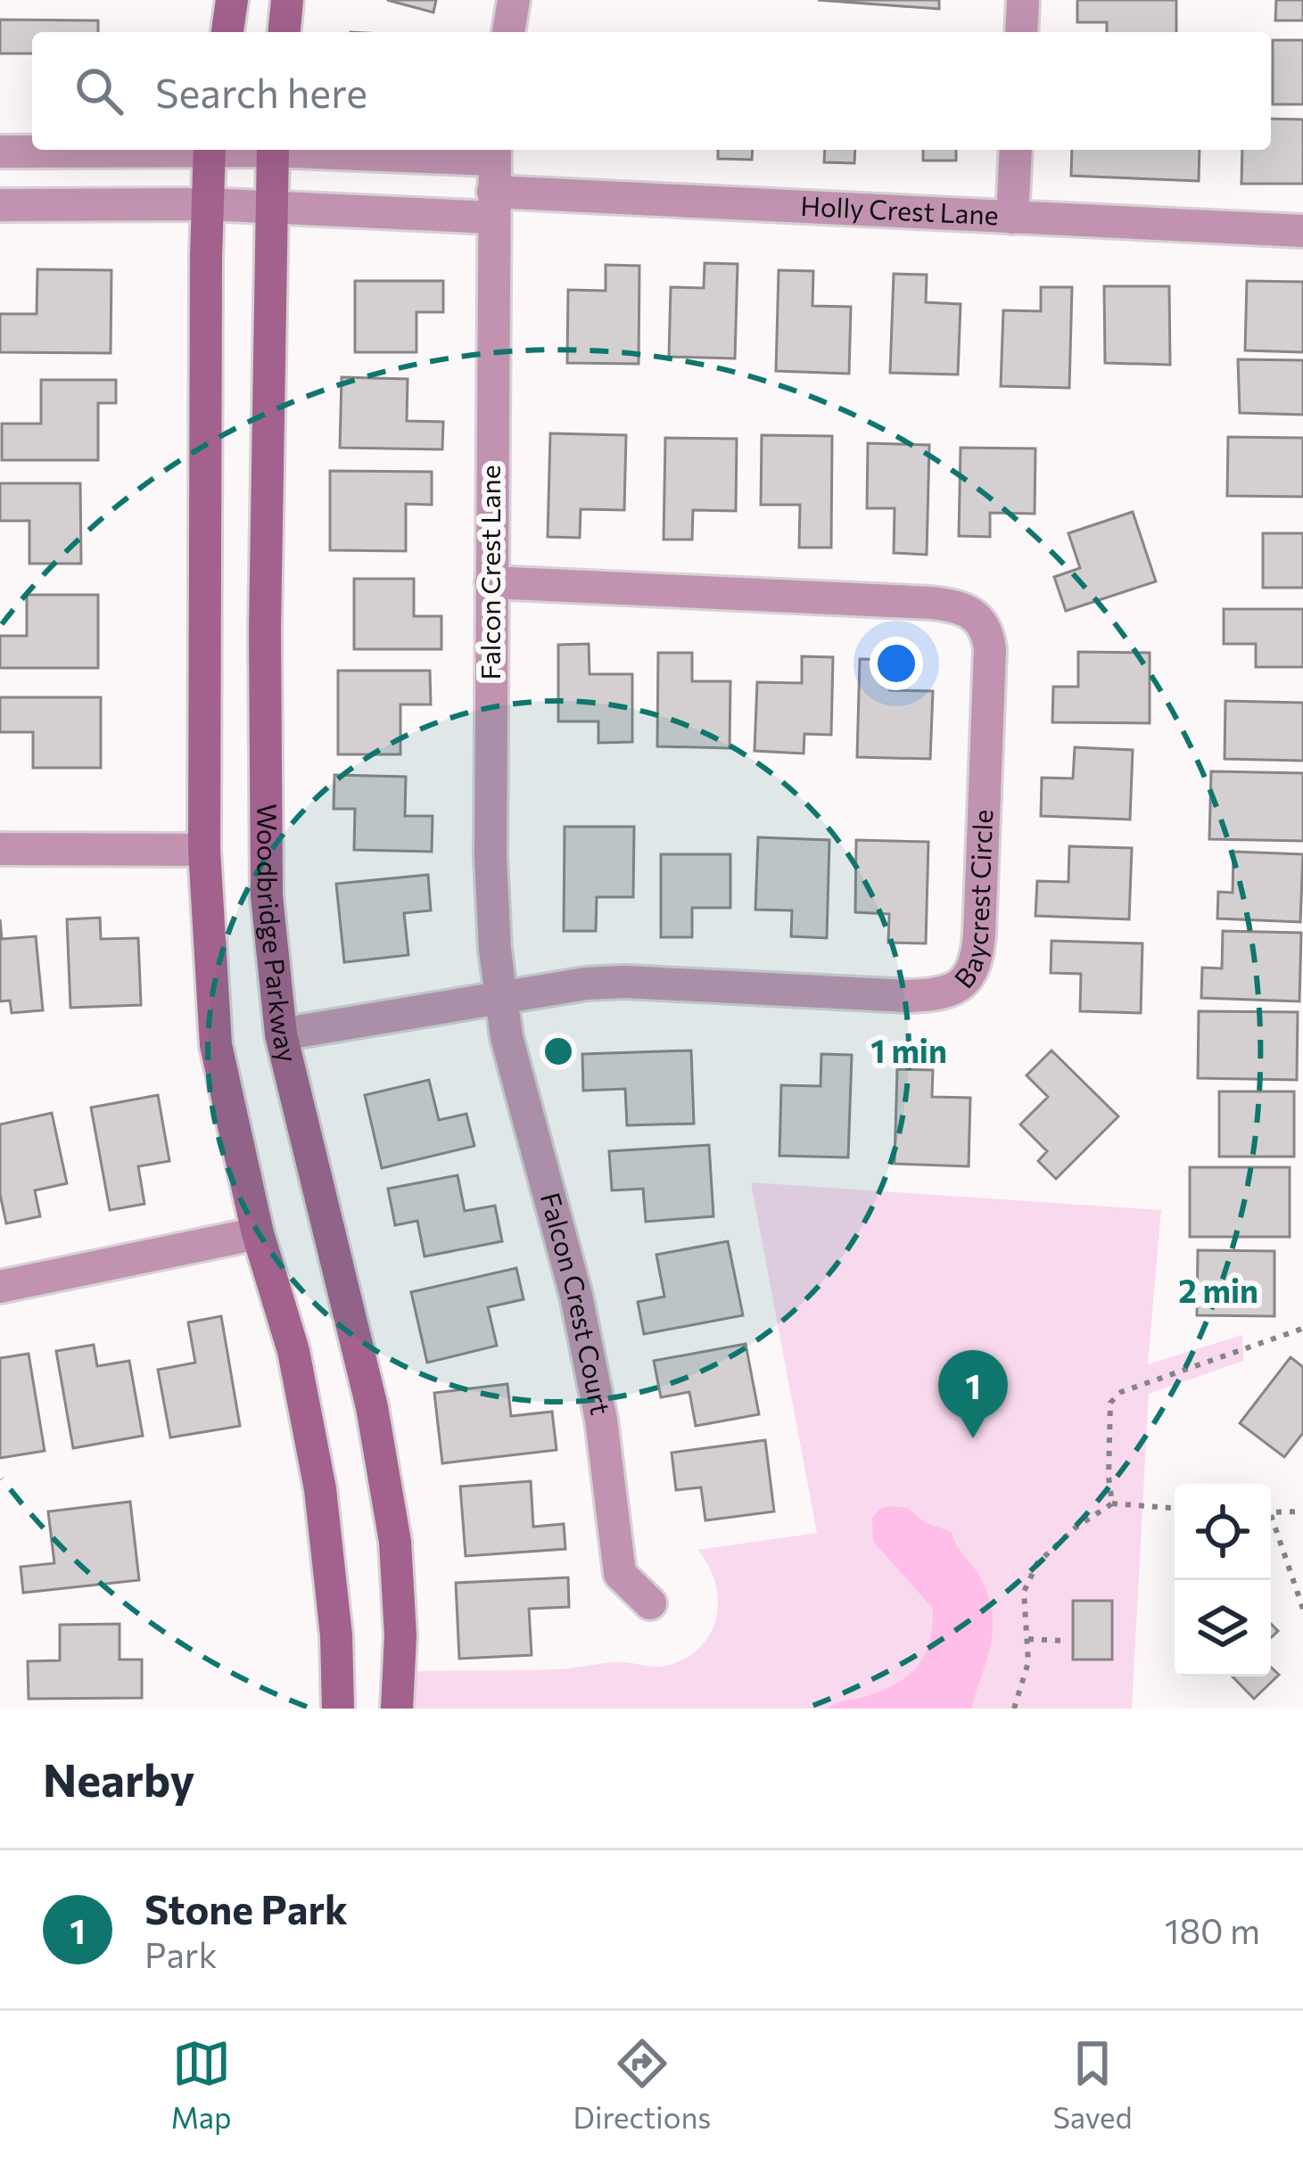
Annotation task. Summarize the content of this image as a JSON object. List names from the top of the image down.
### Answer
{
  "streets": {
    "main road": ["Woodbridge Parkway"],
    "street": [
      "Holly Crest Lane",
      "Falcon Crest Lane",
      "Baycrest Circle",
      "Falcon Crest Court"
    ]
  },
  "crossings": [
    ["Holly Crest Lane", "Falcon Crest Lane"],
    ["Holly Crest Lane", "Woodbridge Parkway"],
    ["Falcon Crest Lane", "Baycrest Circle"],
    ["Falcon Crest Lane", "Falcon Crest Court"],
    ["Baycrest Circle", "Woodbridge Parkway"],
    ["Baycrest Circle", "Falcon Crest Court"]
  ],
  "page": {
    "search": "Search here",
    "pins": "1",
    "heading": "Nearby",
    "list": [
      {
        "mark": "1",
        "name": "Stone Park",
        "note": "Park",
        "value": "180 m"
      }
    ],
    "nav": ["Map", "Directions", "Saved"]
  },
  "rings": ["1 min", "2 min"]
}
